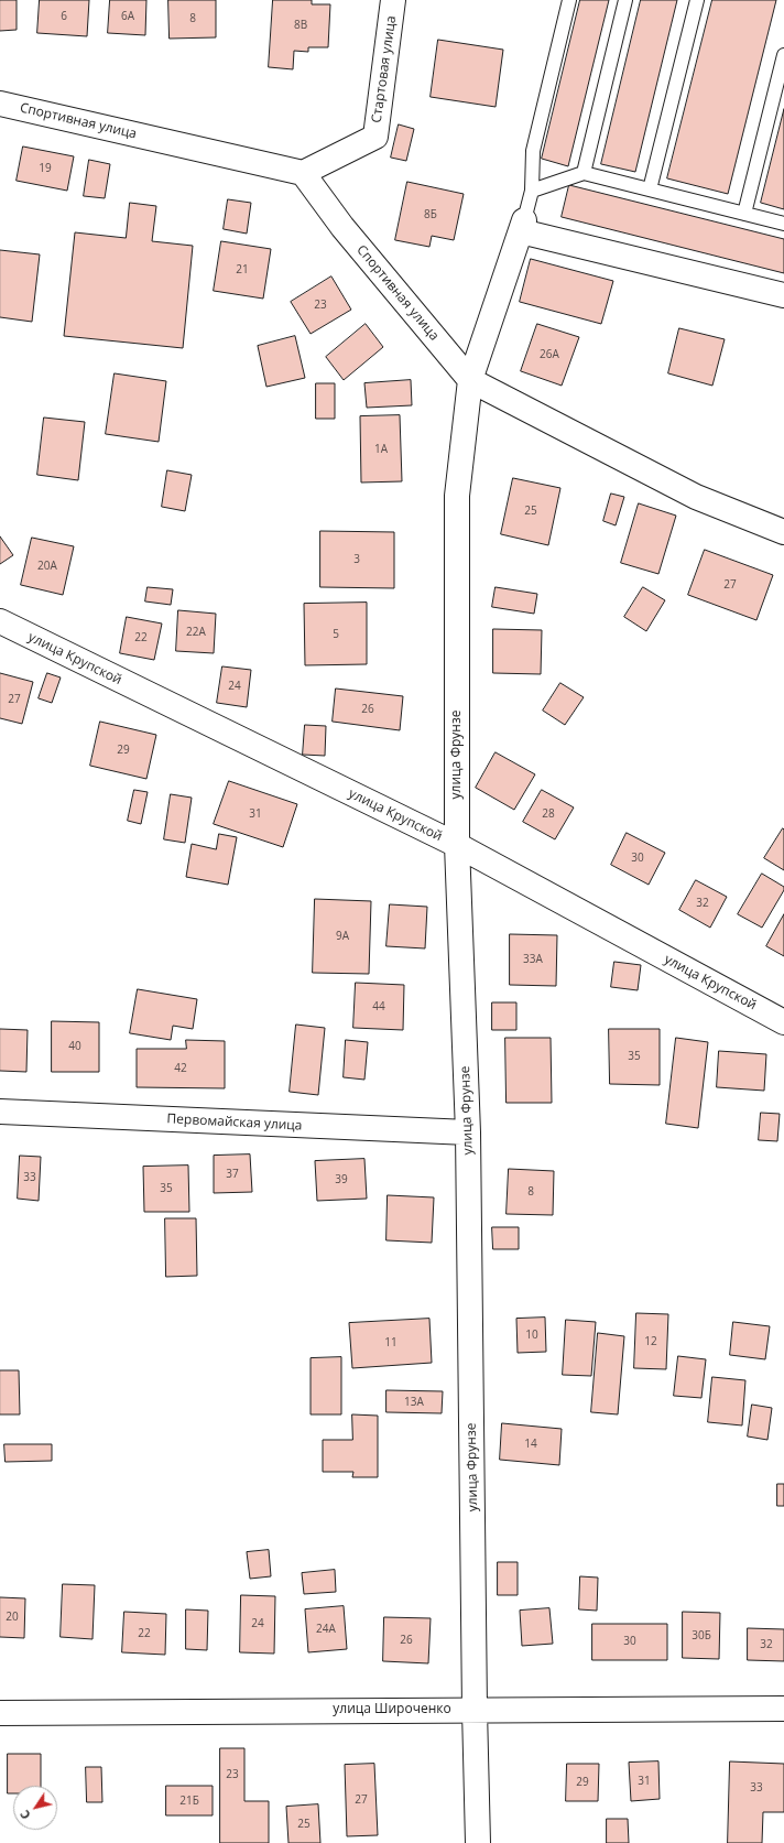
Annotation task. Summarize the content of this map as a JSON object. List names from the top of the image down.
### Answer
{
  "streets": {
    "street": [
      "Стартовая улица",
      "Спортивная улица",
      "улица Крупской",
      "улица Фрунзе",
      "Первомайская улица",
      "улица Широченко"
    ]
  },
  "crossings": [
    ["Стартовая улица", "Спортивная улица"],
    ["Спортивная улица", "улица Фрунзе"],
    ["улица Крупской", "улица Фрунзе"],
    ["улица Фрунзе", "Первомайская улица"],
    ["улица Фрунзе", "улица Широченко"]
  ],
  "house_numbers": [
    "6",
    "6А",
    "8",
    "8В",
    "19",
    "8Б",
    "21",
    "23",
    "26А",
    "1А",
    "25",
    "3",
    "20А",
    "27",
    "22А",
    "5",
    "22",
    "24",
    "27",
    "26",
    "29",
    "31",
    "28",
    "30",
    "32",
    "9А",
    "33А",
    "44",
    "40",
    "35",
    "42",
    "37",
    "33",
    "39",
    "35",
    "8",
    "10",
    "12",
    "11",
    "13А",
    "14",
    "20",
    "24",
    "24А",
    "22",
    "30Б",
    "26",
    "30",
    "32",
    "23",
    "31",
    "29",
    "33",
    "27",
    "21Б",
    "25"
  ],
  "north": "bottom left"
}
